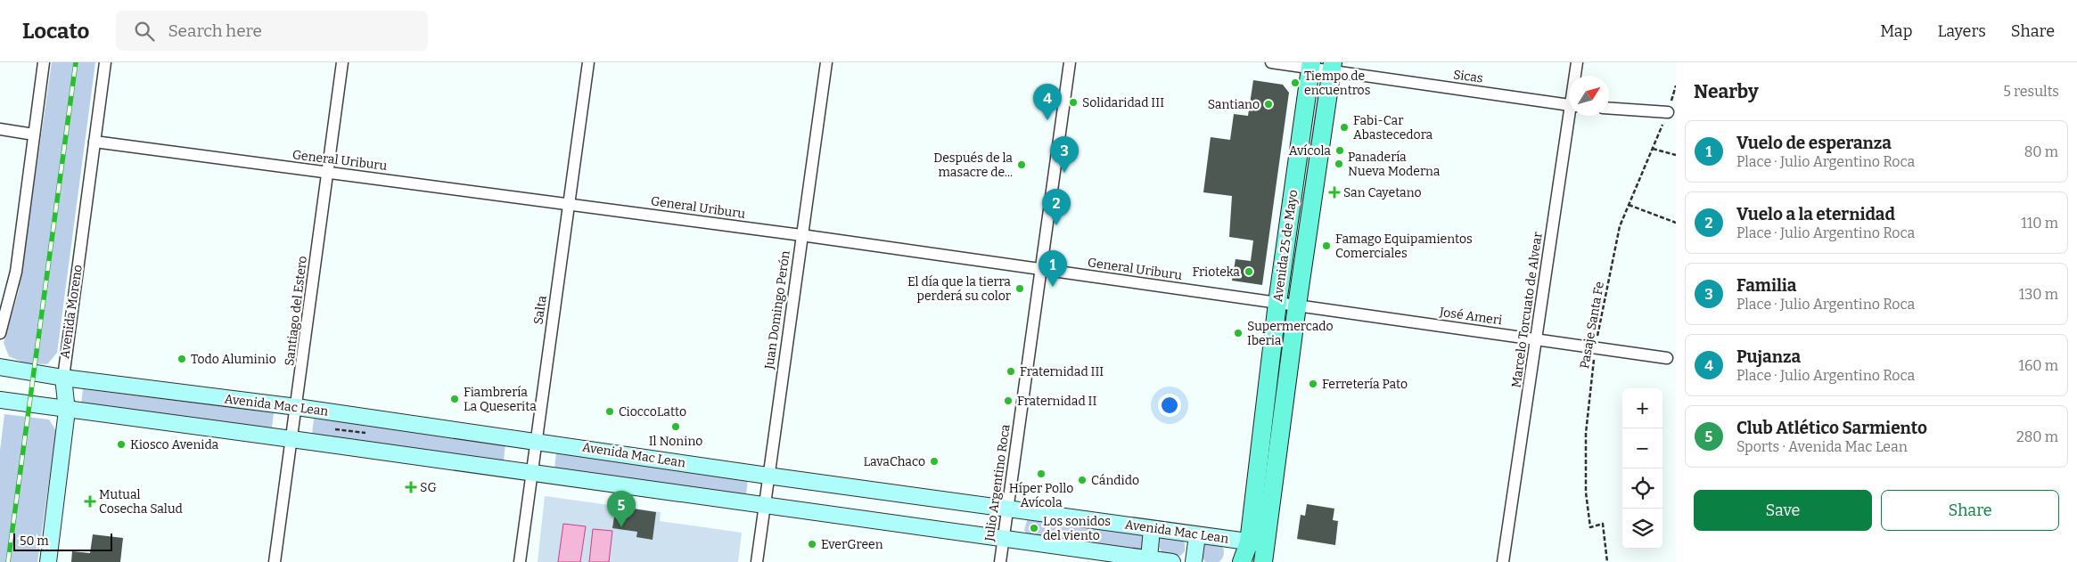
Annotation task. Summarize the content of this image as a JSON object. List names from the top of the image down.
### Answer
{
  "streets": {
    "main road": ["Avenida 25 de Mayo", "Avenida Moreno", "Avenida Mac Lean"],
    "street": [
      "Sicas",
      "General Uriburu",
      "Salta",
      "Juan Domingo Perón",
      "Marcelo Torcuato de Alvear",
      "Santiago del Estero",
      "José Ameri",
      "Julio Argentino Roca"
    ],
    "path": ["Pasaje Santa Fe"]
  },
  "crossings": [
    ["Sicas", "Avenida 25 de Mayo"],
    ["General Uriburu", "Avenida 25 de Mayo"],
    ["General Uriburu", "Salta"],
    ["General Uriburu", "Juan Domingo Perón"],
    ["General Uriburu", "Santiago del Estero"],
    ["General Uriburu", "Avenida Moreno"],
    ["General Uriburu", "José Ameri"],
    ["General Uriburu", "Julio Argentino Roca"],
    ["Avenida 25 de Mayo", "José Ameri"],
    ["Avenida 25 de Mayo", "Avenida Mac Lean"],
    ["Salta", "Avenida Mac Lean"],
    ["Juan Domingo Perón", "Avenida Mac Lean"],
    ["Marcelo Torcuato de Alvear", "José Ameri"],
    ["Santiago del Estero", "Avenida Mac Lean"],
    ["Avenida Moreno", "Avenida Mac Lean"],
    ["José Ameri", "Pasaje Santa Fe"],
    ["Avenida Mac Lean", "Julio Argentino Roca"]
  ],
  "places": {
    "other": [
      "Tiempo de encuentros",
      "Solidaridad III",
      "Santiano",
      "Fabi-Car Abastecedora",
      "Avícola",
      "Panadería Nueva Moderna",
      "Después de la masacre de...",
      "Famago Equipamientos Comerciales",
      "Frioteka",
      "El día que la tierra perderá su color",
      "Supermercado Iberia",
      "Todo Aluminio",
      "Fraternidad III",
      "Ferretería Pato",
      "Fiambrería La Queserita",
      "Fraternidad II",
      "CioccoLatto",
      "Il Nonino",
      "Kiosco Avenida",
      "LavaChaco",
      "Híper Pollo Avícola",
      "Cándido",
      "Los sonidos del viento",
      "EverGreen"
    ],
    "health": ["San Cayetano", "SG", "Mutual Cosecha Salud"]
  },
  "scale_bar": "50 m",
  "north": "top right",
  "page": {
    "header": "Locato",
    "search": "Search here",
    "nav": ["Map", "Layers", "Share"],
    "heading": ["Nearby", "5 results"],
    "pins": [
      "4",
      "3",
      "2",
      "1",
      "5"
    ],
    "list": [
      {
        "mark": "1",
        "name": "Vuelo de esperanza",
        "note": "Place · Julio Argentino Roca",
        "value": "80 m"
      },
      {
        "mark": "2",
        "name": "Vuelo a la eternidad",
        "note": "Place · Julio Argentino Roca",
        "value": "110 m"
      },
      {
        "mark": "3",
        "name": "Familia",
        "note": "Place · Julio Argentino Roca",
        "value": "130 m"
      },
      {
        "mark": "4",
        "name": "Pujanza",
        "note": "Place · Julio Argentino Roca",
        "value": "160 m"
      },
      {
        "mark": "5",
        "name": "Club Atlético Sarmiento",
        "note": "Sports · Avenida Mac Lean",
        "value": "280 m"
      }
    ],
    "map_buttons": ["+", "−"],
    "buttons": ["Save", "Share"],
    "scale": "50 m"
  }
}
